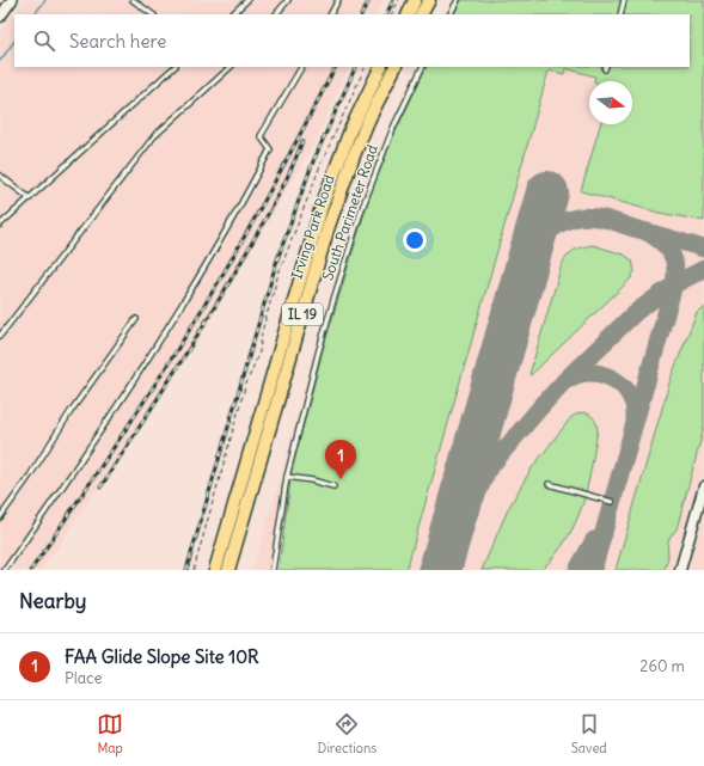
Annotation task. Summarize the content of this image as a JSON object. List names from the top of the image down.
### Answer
{
  "streets": {
    "main road": ["Irving Park Road", "IL 19"],
    "lane": ["South Parimeter Road"]
  },
  "north": "right",
  "page": {
    "search": "Search here",
    "pins": "1",
    "heading": "Nearby",
    "list": [
      {
        "mark": "1",
        "name": "FAA Glide Slope Site 10R",
        "note": "Place",
        "value": "260 m"
      }
    ],
    "nav": ["Map", "Directions", "Saved"]
  }
}
